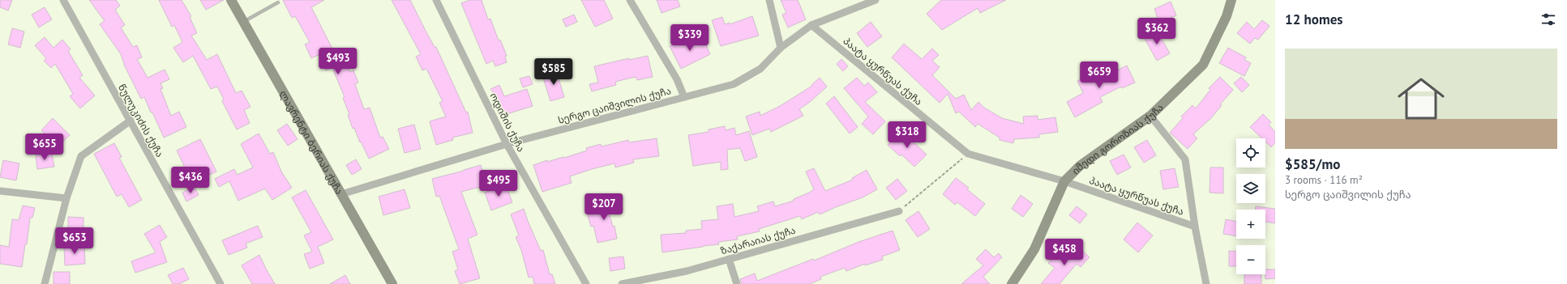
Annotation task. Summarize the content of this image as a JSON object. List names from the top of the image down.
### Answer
{
  "streets": {
    "street": [
      "პაატა ყურწუას ქუჩა",
      "სერგო ცაიშვილის ქუჩა",
      "წულუკიძის ქუჩა",
      "ოდიშის ქუჩა",
      "იმედი გოროზიას ქუჩა",
      "ლავრენტი ბერიას ქუჩა",
      "ზაქარაიას ქუჩა"
    ]
  },
  "crossings": [
    ["პაატა ყურწუას ქუჩა", "სერგო ცაიშვილის ქუჩა"],
    ["პაატა ყურწუას ქუჩა", "იმედი გოროზიას ქუჩა"],
    ["სერგო ცაიშვილის ქუჩა", "ოდიშის ქუჩა"],
    ["სერგო ცაიშვილის ქუჩა", "ლავრენტი ბერიას ქუჩა"]
  ],
  "page": {
    "heading": "12 homes",
    "price": [
      "$362",
      "$339",
      "$493",
      "$585",
      "$659",
      "$318",
      "$655",
      "$436",
      "$495",
      "$207",
      "$653",
      "$458"
    ],
    "list": [
      {
        "name": "$585/mo",
        "note": "3 rooms · 116 m² · სერგო ცაიშვილის ქუჩა"
      }
    ],
    "map_buttons": ["+", "−"]
  }
}
